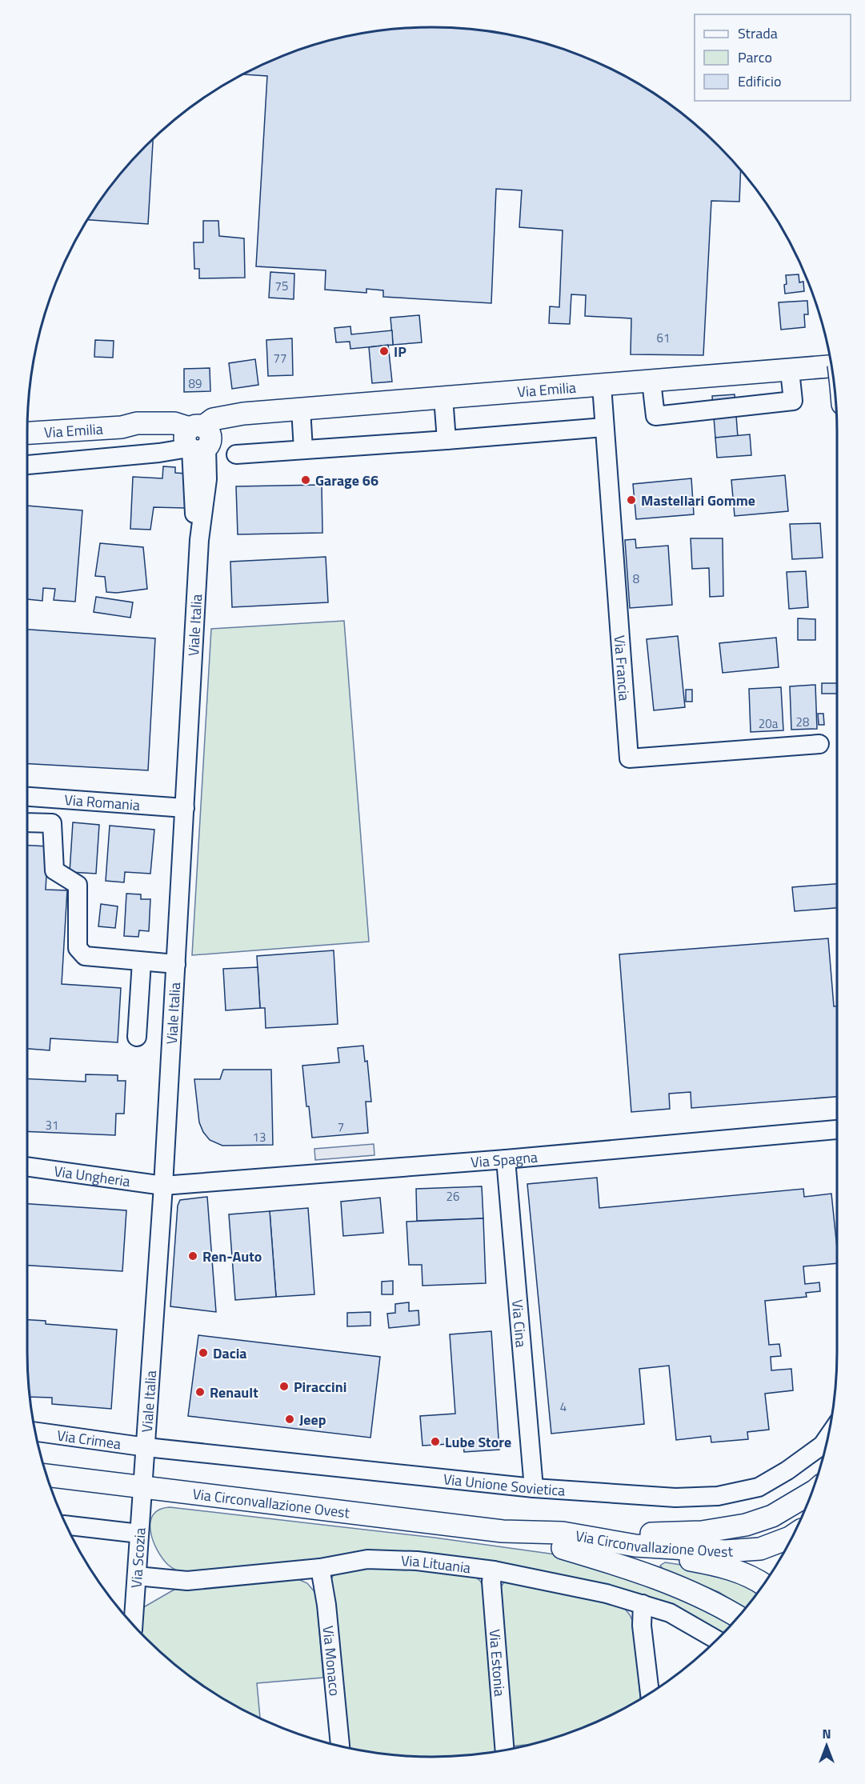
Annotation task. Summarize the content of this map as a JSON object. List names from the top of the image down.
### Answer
{
  "streets": {
    "main road": ["Via Emilia", "Via Circonvallazione Ovest"],
    "street": [
      "Viale Italia",
      "Via Francia",
      "Via Romania",
      "Via Spagna",
      "Via Ungheria",
      "Via Cina",
      "Via Crimea",
      "Via Unione Sovietica",
      "Via Scozia",
      "Via Lituania",
      "Via Monaco",
      "Via Estonia"
    ]
  },
  "crossings": [
    ["Via Emilia", "Viale Italia"],
    ["Via Emilia", "Via Francia"],
    ["Viale Italia", "Via Romania"],
    ["Viale Italia", "Via Spagna"],
    ["Viale Italia", "Via Ungheria"],
    ["Viale Italia", "Via Crimea"],
    ["Viale Italia", "Via Unione Sovietica"],
    ["Viale Italia", "Via Circonvallazione Ovest"],
    ["Viale Italia", "Via Scozia"],
    ["Via Spagna", "Via Ungheria"],
    ["Via Spagna", "Via Cina"],
    ["Via Cina", "Via Unione Sovietica"],
    ["Via Crimea", "Via Unione Sovietica"],
    ["Via Circonvallazione Ovest", "Via Scozia"],
    ["Via Scozia", "Via Lituania"],
    ["Via Lituania", "Via Monaco"],
    ["Via Lituania", "Via Estonia"]
  ],
  "places": [
    "IP",
    "Garage 66",
    "Mastellari Gomme",
    "Ren-Auto",
    "Dacia",
    "Piraccini",
    "Renault",
    "Jeep",
    "Lube Store"
  ],
  "house_numbers": [
    "75",
    "61",
    "77",
    "89",
    "8",
    "28",
    "20a",
    "31",
    "7",
    "13",
    "26",
    "4"
  ],
  "legend": ["Strada", "Parco", "Edificio"],
  "north": "top"
}
